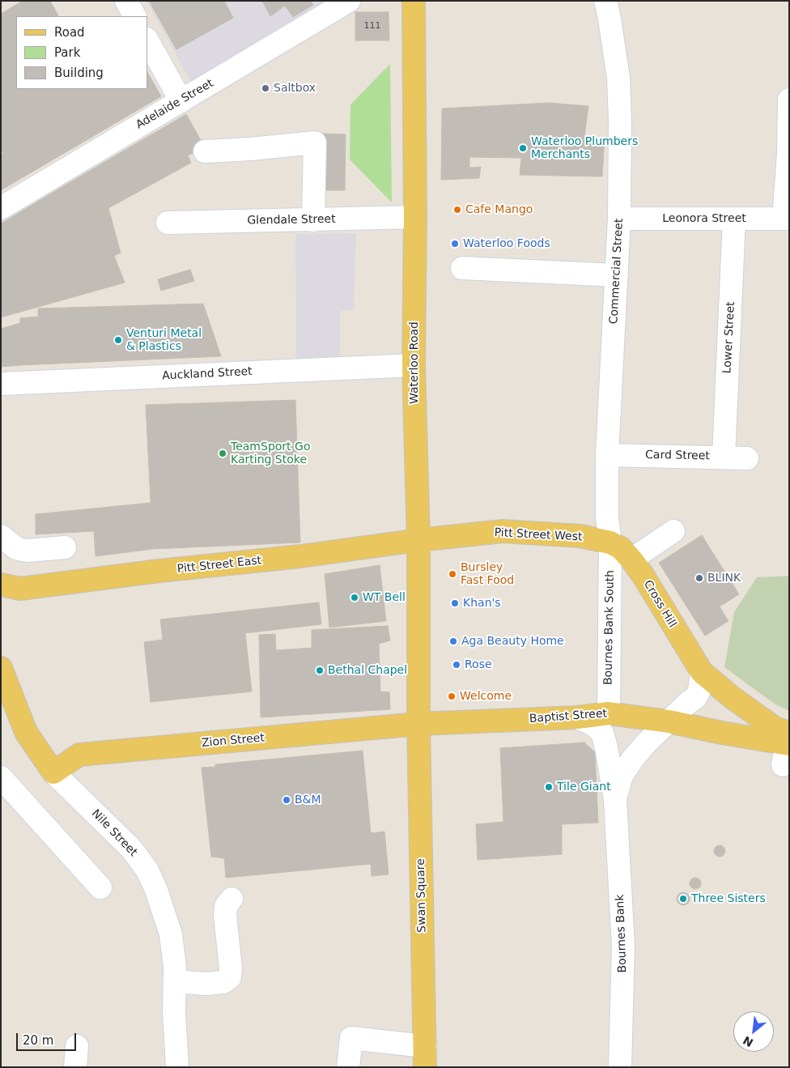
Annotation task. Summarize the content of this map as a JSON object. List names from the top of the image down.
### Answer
{
  "streets": {
    "main road": [
      "Waterloo Road",
      "Pitt Street West",
      "Pitt Street East",
      "Cross Hill",
      "Baptist Street",
      "Zion Street",
      "Nile Street",
      "Swan Square"
    ],
    "street": [
      "Adelaide Street",
      "Leonora Street",
      "Glendale Street",
      "Commercial Street",
      "Lower Street",
      "Auckland Street",
      "Card Street",
      "Bournes Bank South",
      "Bournes Bank"
    ]
  },
  "crossings": [
    ["Leonora Street", "Commercial Street"],
    ["Leonora Street", "Lower Street"],
    ["Glendale Street", "Waterloo Road"],
    ["Commercial Street", "Card Street"],
    ["Commercial Street", "Pitt Street West"],
    ["Commercial Street", "Cross Hill"],
    ["Commercial Street", "Bournes Bank South"],
    ["Lower Street", "Card Street"],
    ["Waterloo Road", "Auckland Street"],
    ["Waterloo Road", "Pitt Street West"],
    ["Waterloo Road", "Pitt Street East"],
    ["Waterloo Road", "Baptist Street"],
    ["Waterloo Road", "Zion Street"],
    ["Waterloo Road", "Swan Square"],
    ["Pitt Street West", "Pitt Street East"],
    ["Pitt Street West", "Cross Hill"],
    ["Pitt Street West", "Bournes Bank South"],
    ["Cross Hill", "Bournes Bank South"],
    ["Cross Hill", "Baptist Street"],
    ["Bournes Bank South", "Baptist Street"],
    ["Baptist Street", "Zion Street"],
    ["Baptist Street", "Swan Square"],
    ["Baptist Street", "Bournes Bank"],
    ["Zion Street", "Nile Street"],
    ["Zion Street", "Swan Square"]
  ],
  "places": [
    "Saltbox",
    "Waterloo Plumbers Merchants",
    "Cafe Mango",
    "Waterloo Foods",
    "Venturi Metal & Plastics",
    "TeamSport Go Karting Stoke",
    "Bursley Fast Food",
    "BLINK",
    "WT Bell",
    "Khan's",
    "Aga Beauty Home",
    "Rose",
    "Bethal Chapel",
    "Welcome",
    "Tile Giant",
    "B&M",
    "Three Sisters"
  ],
  "house_numbers": ["111"],
  "legend": ["Road", "Park", "Building"],
  "scale_bar": "20 m",
  "north": "bottom left"
}
